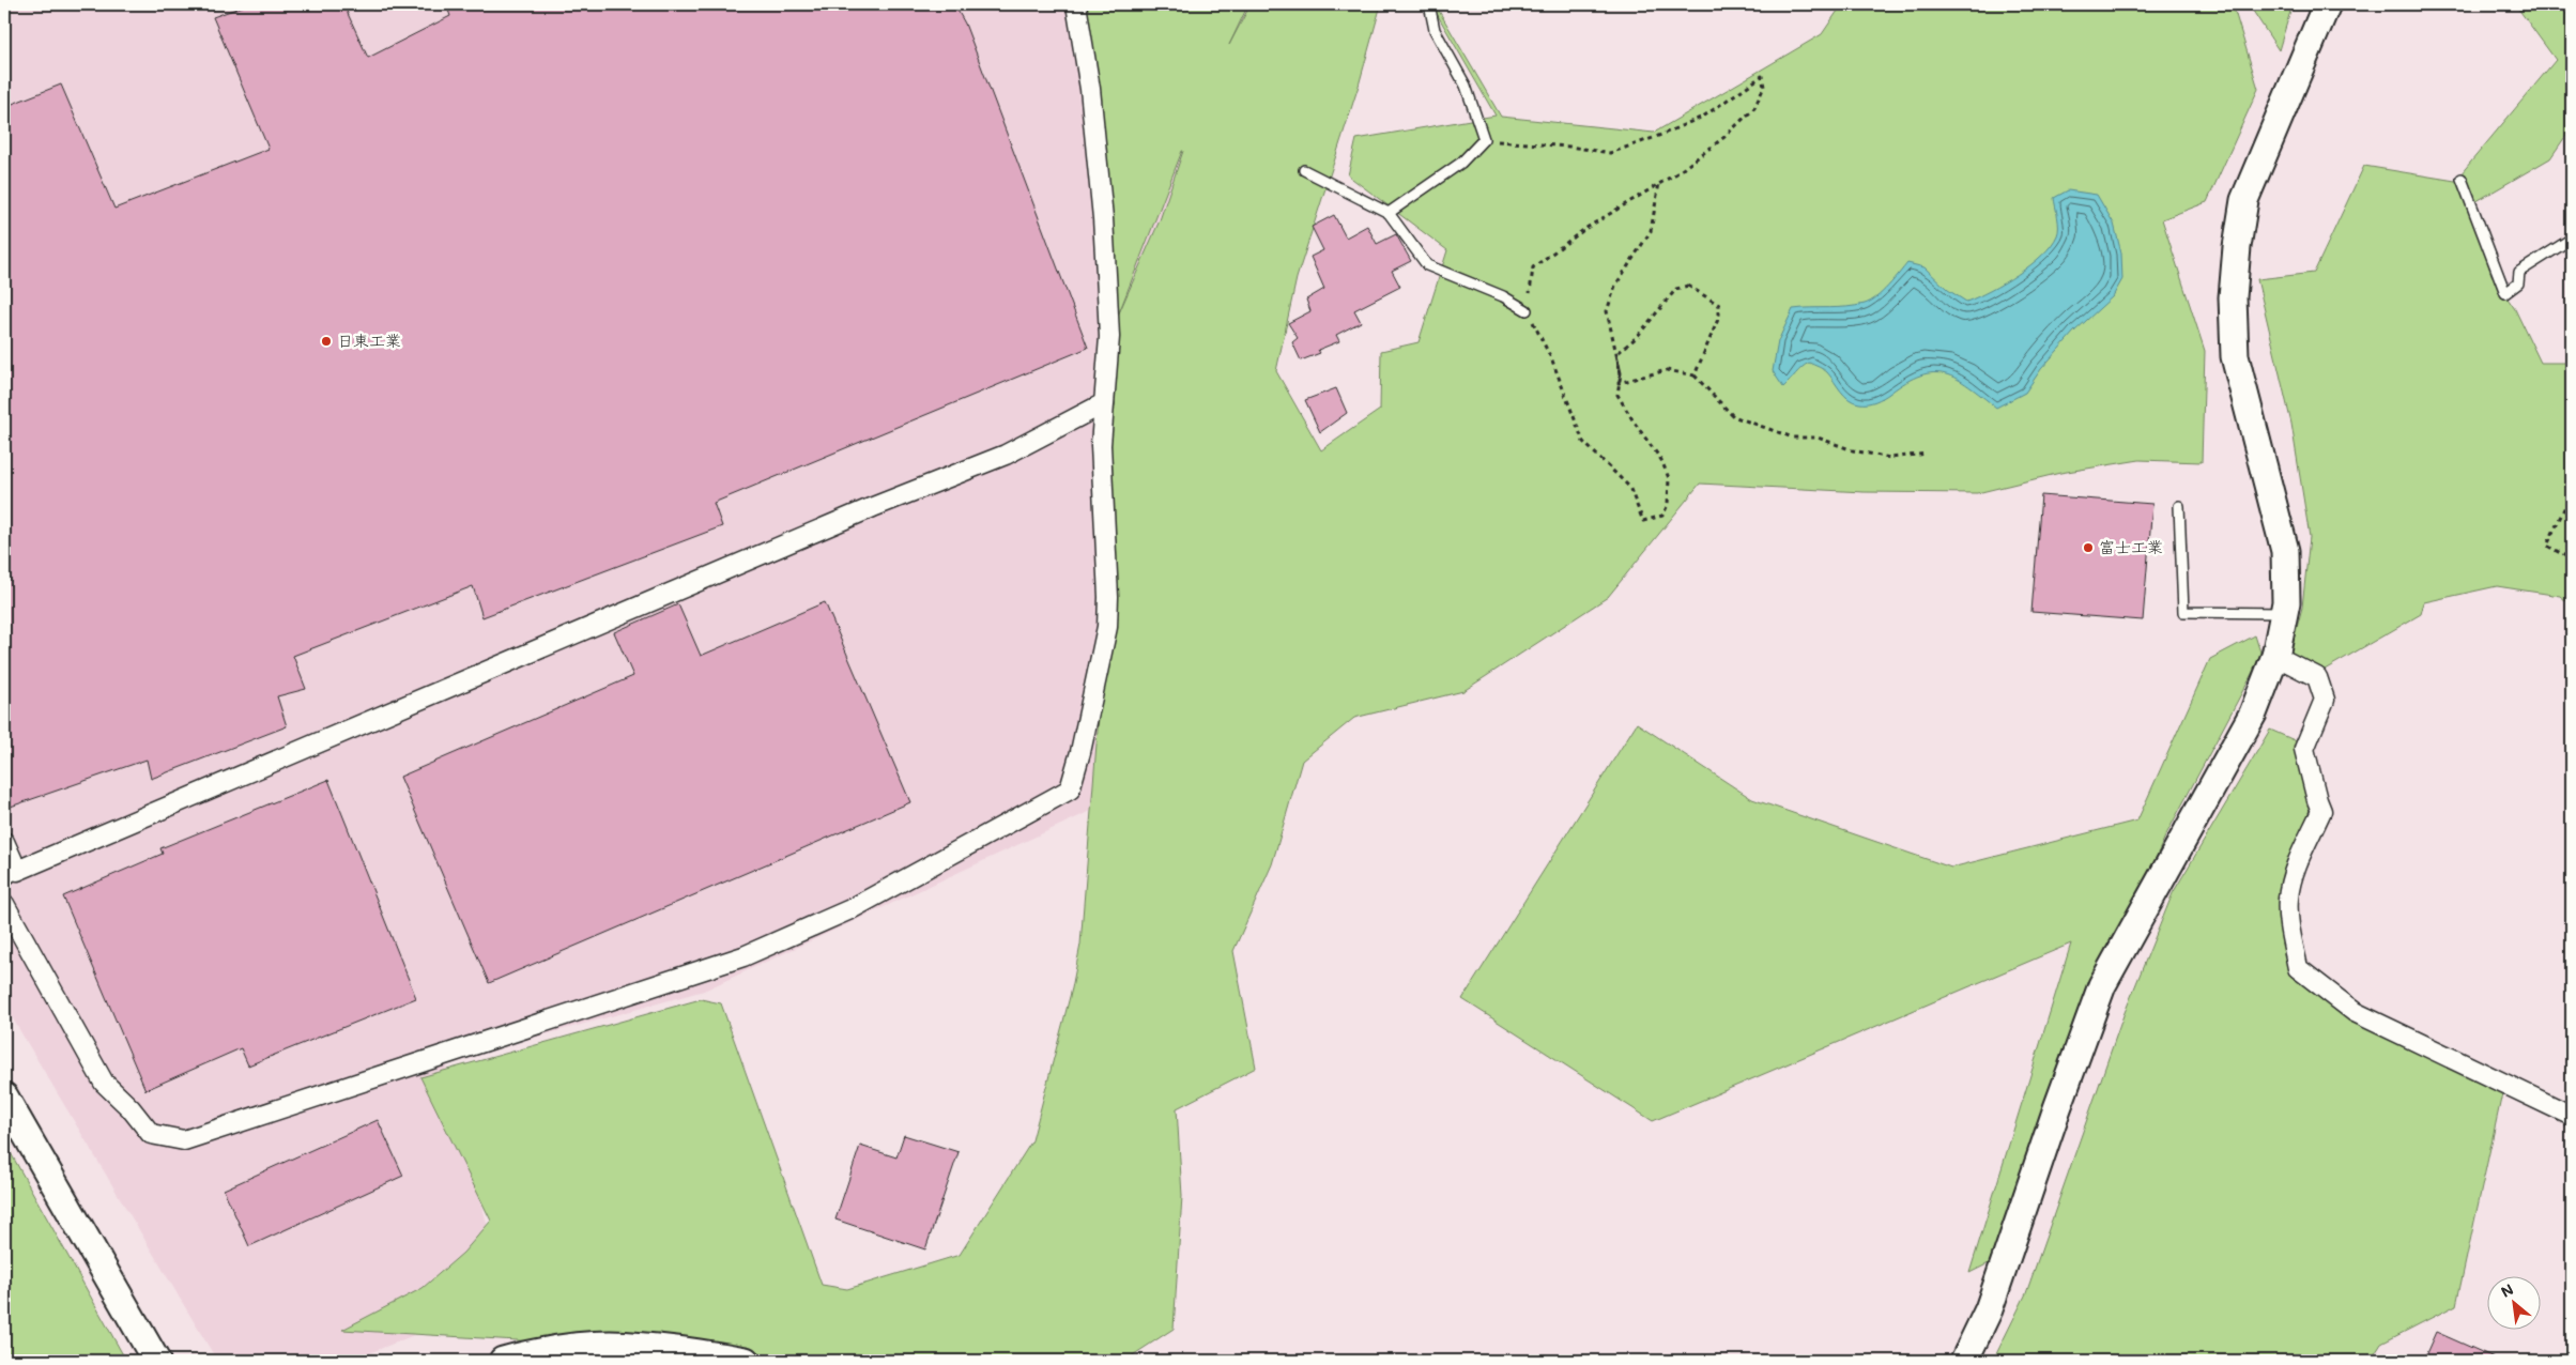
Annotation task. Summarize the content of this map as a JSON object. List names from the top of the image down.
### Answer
{
  "places": ["日東工業", "富士工業"],
  "north": "top left"
}
